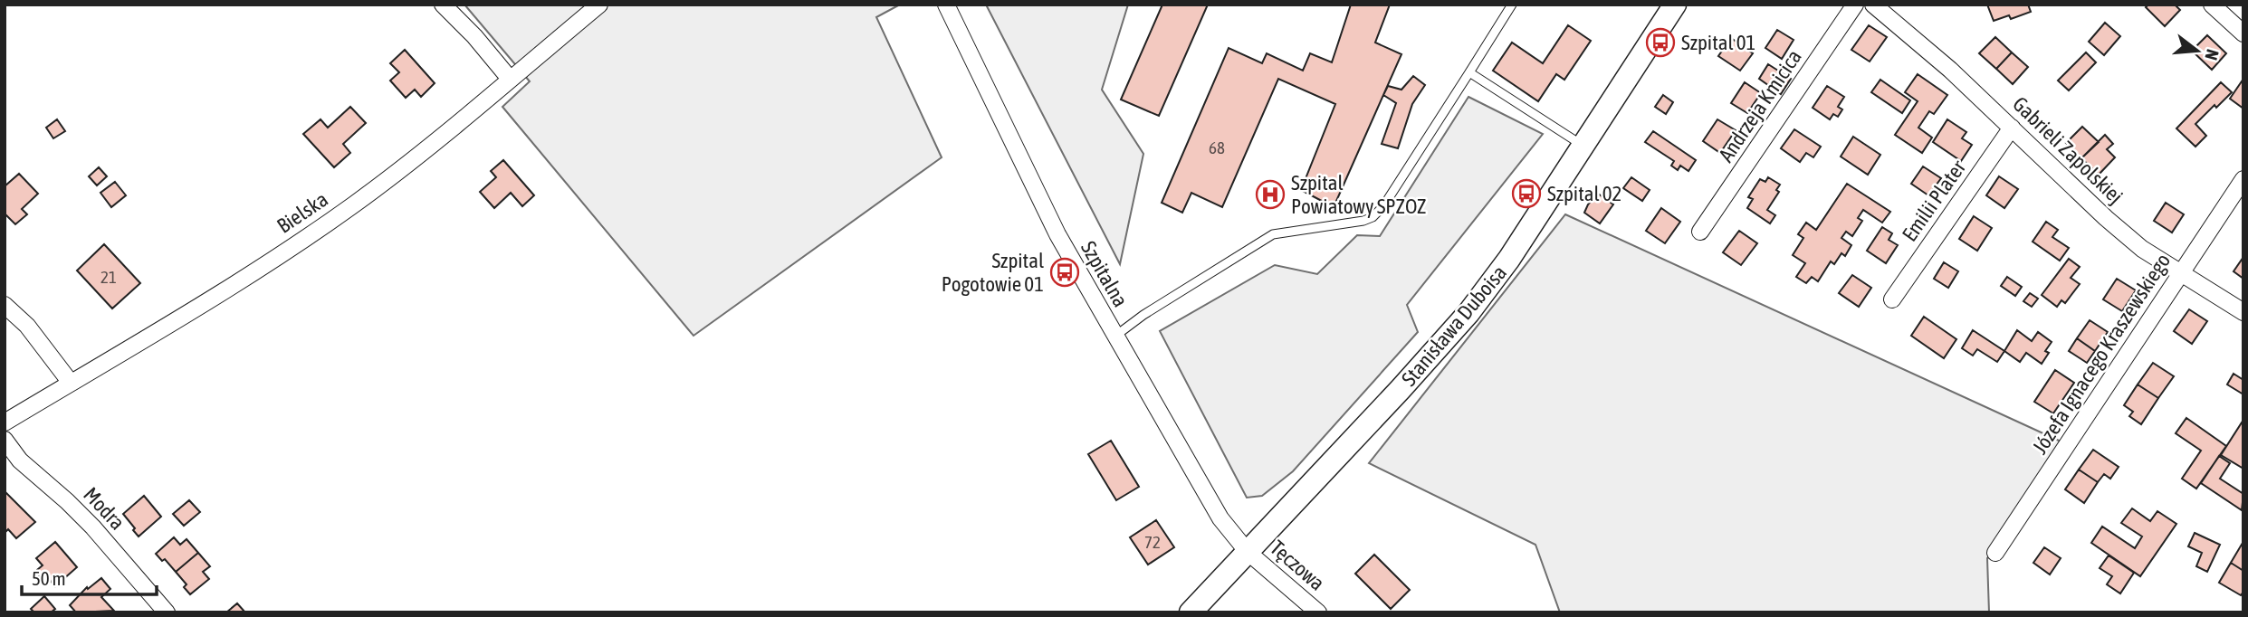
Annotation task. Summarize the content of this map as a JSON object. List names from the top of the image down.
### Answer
{
  "streets": {
    "street": [
      "Andrzeja Kmicica",
      "Gabrieli Zapolskiej",
      "Emilii Plater",
      "Bielska",
      "Szpitalna",
      "Stanisława Duboisa",
      "Józefa Ignacego Kraszewskiego",
      "Modra",
      "Tęczowa"
    ]
  },
  "crossings": [
    ["Gabrieli Zapolskiej", "Emilii Plater"],
    ["Gabrieli Zapolskiej", "Józefa Ignacego Kraszewskiego"],
    ["Szpitalna", "Stanisława Duboisa"],
    ["Szpitalna", "Tęczowa"],
    ["Stanisława Duboisa", "Tęczowa"]
  ],
  "places": {
    "bus stop": ["Szpital 01", "Szpital 02", "Szpital Pogotowie 01"],
    "hospital": ["Szpital Powiatowy SPZOZ"]
  },
  "house_numbers": ["68", "21", "72"],
  "scale_bar": "50 m",
  "north": "right"
}
